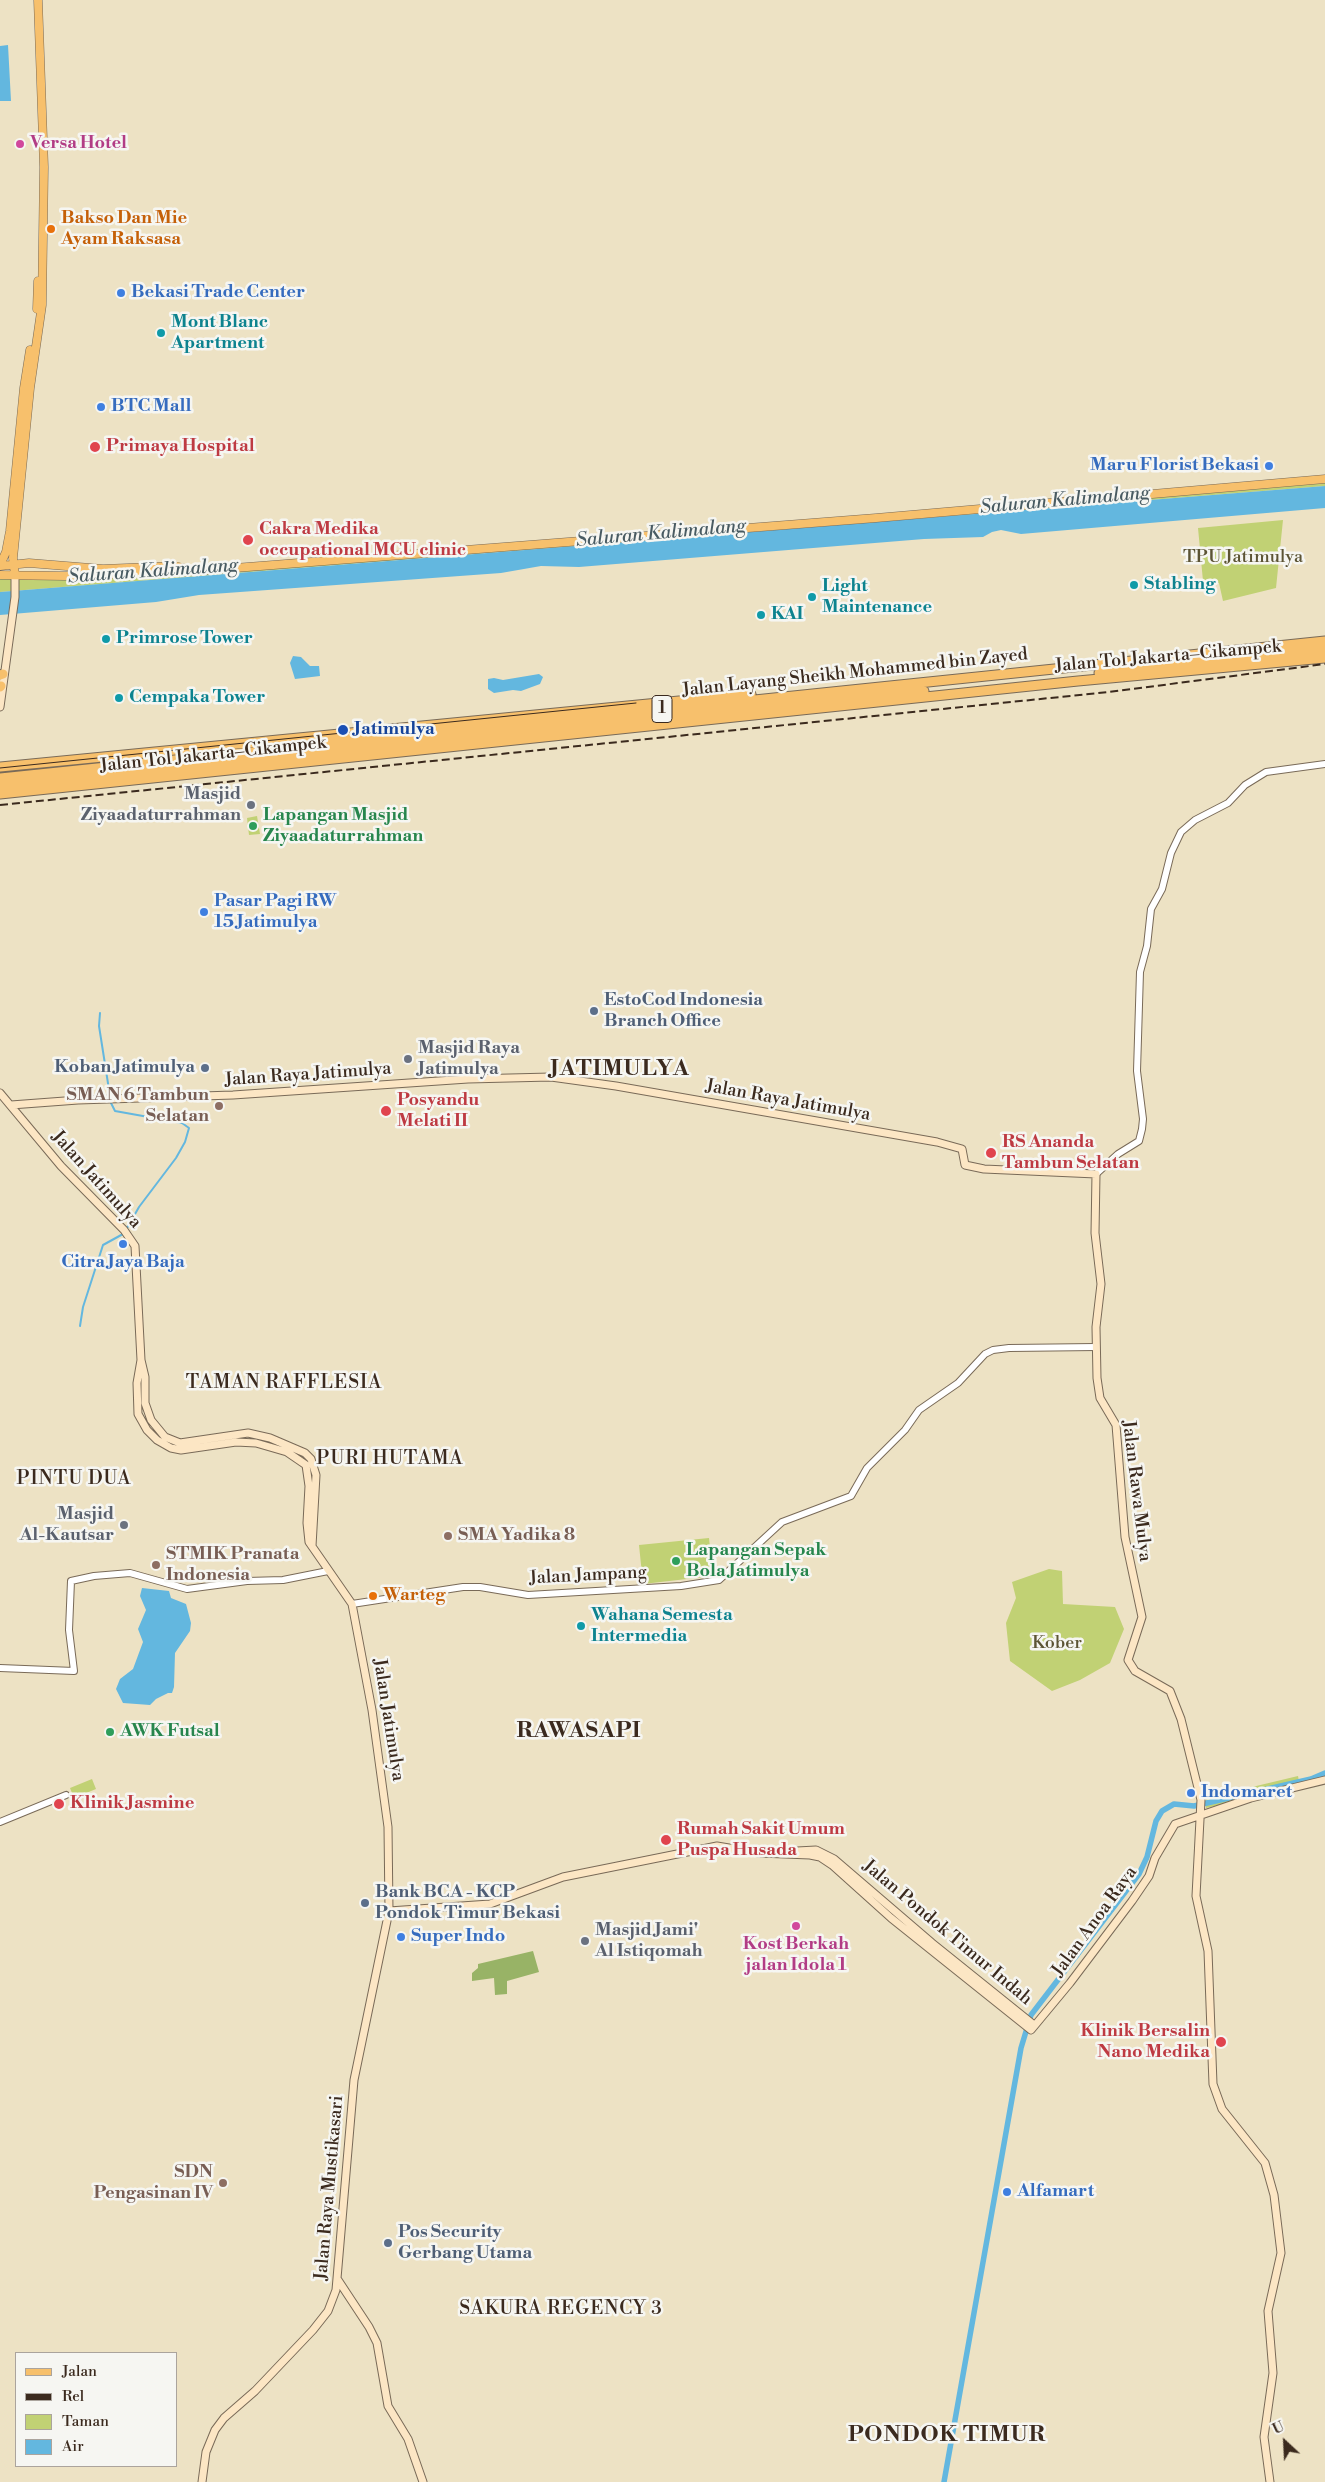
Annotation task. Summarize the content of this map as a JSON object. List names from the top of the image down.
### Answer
{
  "streets": {
    "highway": ["Jalan Tol Jakarta–Cikampek", "Jalan Layang Sheikh Mohammed bin Zayed", "1"],
    "main road": [
      "Jalan Raya Jatimulya",
      "Jalan Jatimulya",
      "Jalan Rawa Mulya",
      "Jalan Anoa Raya",
      "Jalan Pondok Timur Indah",
      "Jalan Raya Mustikasari"
    ],
    "street": ["Jalan Jampang"]
  },
  "crossings": [
    ["Jalan Raya Jatimulya", "Jalan Jatimulya"],
    ["Jalan Raya Jatimulya", "Jalan Rawa Mulya"],
    ["Jalan Jatimulya", "Jalan Jampang"],
    ["Jalan Jatimulya", "Jalan Pondok Timur Indah"],
    ["Jalan Jatimulya", "Jalan Raya Mustikasari"],
    ["Jalan Rawa Mulya", "Jalan Jampang"],
    ["Jalan Rawa Mulya", "Jalan Anoa Raya"],
    ["Jalan Anoa Raya", "Jalan Pondok Timur Indah"],
    ["Jalan Pondok Timur Indah", "Jalan Raya Mustikasari"]
  ],
  "districts": [
    "JATIMULYA",
    "TAMAN RAFFLESIA",
    "PURI HUTAMA",
    "PINTU DUA",
    "RAWASAPI",
    "SAKURA REGENCY 3",
    "PONDOK TIMUR"
  ],
  "water": ["Saluran Kalimalang"],
  "parks": ["TPU Jatimulya", "Kober"],
  "places": [
    "Versa Hotel",
    "Bakso Dan Mie Ayam Raksasa",
    "Bekasi Trade Center",
    "Mont Blanc Apartment",
    "BTC Mall",
    "Primaya Hospital",
    "Maru Florist Bekasi",
    "Cakra Medika occupational MCU clinic",
    "Stabling",
    "Light Maintenance",
    "KAI",
    "Primrose Tower",
    "Cempaka Tower",
    "Jatimulya",
    "Masjid Ziyaadaturrahman",
    "Lapangan Masjid Ziyaadaturrahman",
    "Pasar Pagi RW 15 Jatimulya",
    "EstoCod Indonesia Branch Office",
    "Masjid Raya Jatimulya",
    "Koban Jatimulya",
    "SMAN 6 Tambun Selatan",
    "Posyandu Melati II",
    "RS Ananda Tambun Selatan",
    "Citra Jaya Baja",
    "Masjid Al-Kautsar",
    "SMA Yadika 8",
    "Lapangan Sepak Bola Jatimulya",
    "STMIK Pranata Indonesia",
    "Warteg",
    "Wahana Semesta Intermedia",
    "AWK Futsal",
    "Indomaret",
    "Klinik Jasmine",
    "Rumah Sakit Umum Puspa Husada",
    "Bank BCA - KCP Pondok Timur Bekasi",
    "Kost Berkah jalan Idola 1",
    "Super Indo",
    "Masjid Jami' Al Istiqomah",
    "Klinik Bersalin Nano Medika",
    "SDN Pengasinan IV",
    "Alfamart",
    "Pos Security Gerbang Utama"
  ],
  "legend": [
    "Jalan",
    "Rel",
    "Taman",
    "Air"
  ],
  "north": "top left"
}
